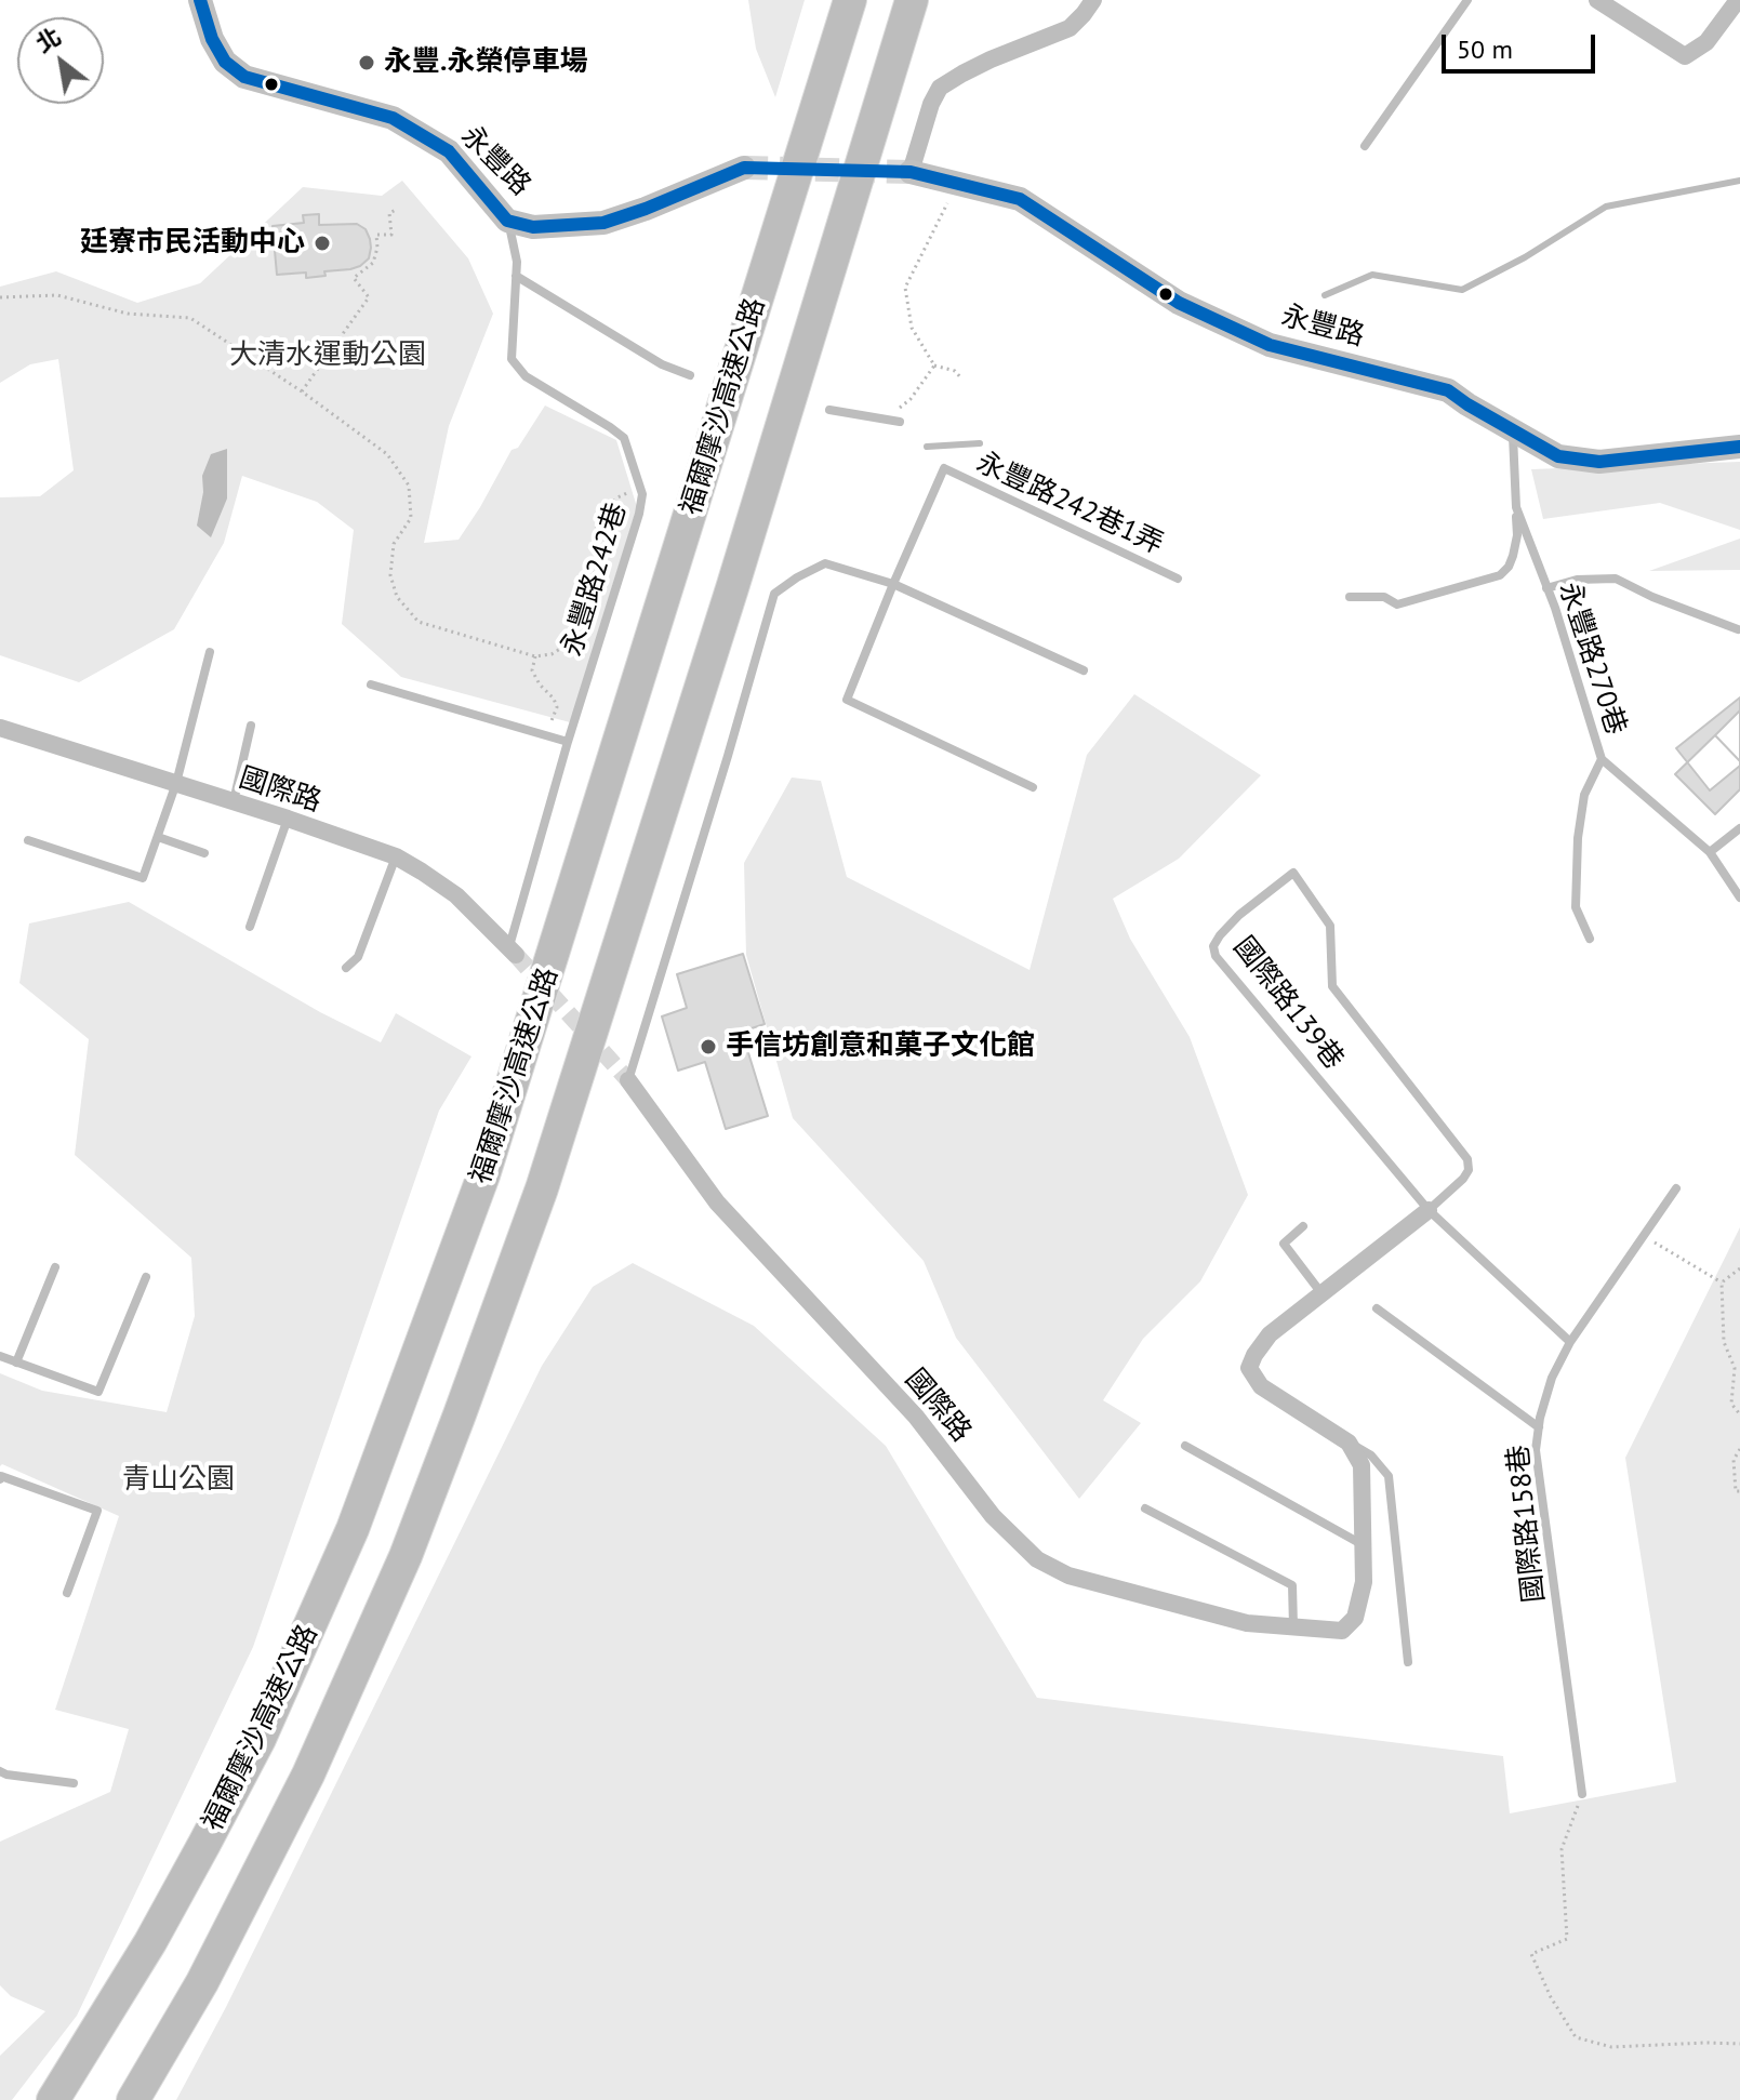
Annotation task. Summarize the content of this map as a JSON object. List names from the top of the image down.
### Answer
{
  "streets": {
    "highway": ["福爾摩沙高速公路"],
    "street": ["永豐路", "國際路"],
    "lane": [
      "永豐路242巷1弄",
      "永豐路242巷",
      "永豐路270巷",
      "國際路139巷",
      "國際路158巷"
    ]
  },
  "crossings": [
    ["永豐路", "永豐路242巷"],
    ["永豐路", "永豐路270巷"],
    ["永豐路242巷", "國際路"]
  ],
  "parks": ["大清水運動公園", "青山公園"],
  "places": ["永豐.永榮停車場", "廷寮市民活動中心", "手信坊創意和菓子文化館"],
  "scale_bar": "50 m",
  "north": "top left"
}
